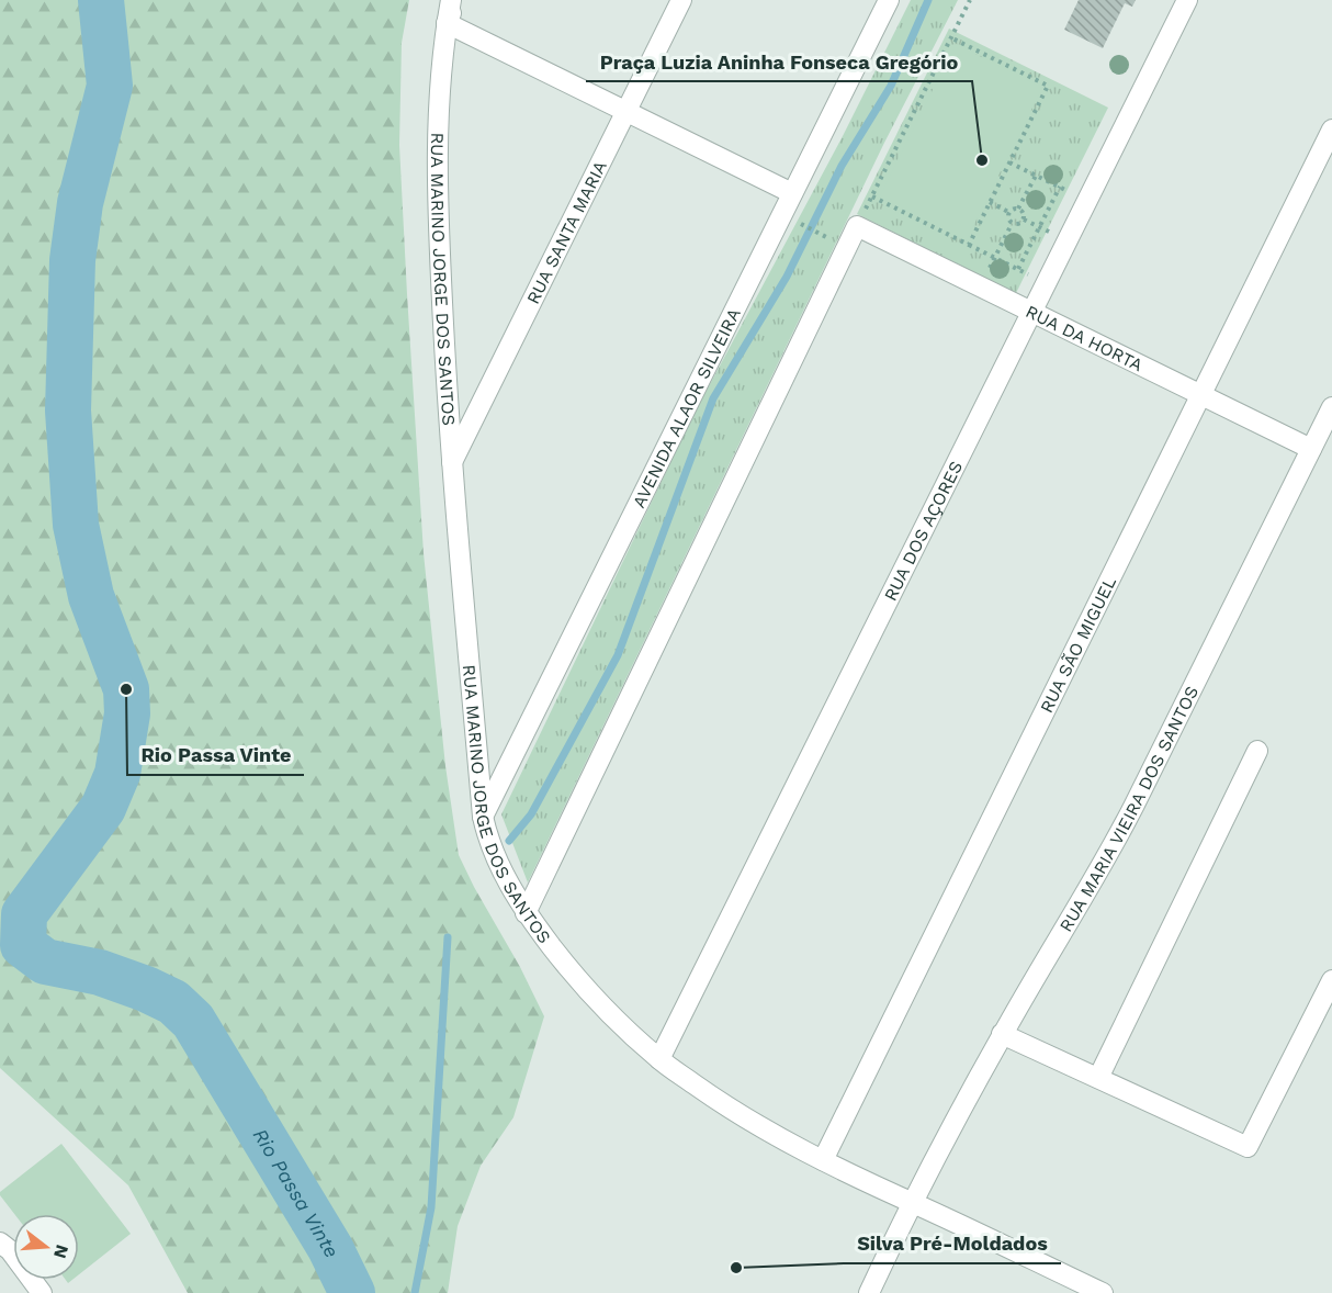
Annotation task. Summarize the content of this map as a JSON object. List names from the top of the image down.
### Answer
{
  "streets": {
    "street": [
      "RUA SANTA MARIA",
      "RUA MARINO JORGE DOS SANTOS",
      "RUA DA HORTA",
      "AVENIDA ALAOR SILVEIRA",
      "RUA DOS AÇORES",
      "RUA SÃO MIGUEL",
      "RUA MARIA VIEIRA DOS SANTOS"
    ]
  },
  "crossings": [
    ["RUA SANTA MARIA", "RUA MARINO JORGE DOS SANTOS"],
    ["RUA MARINO JORGE DOS SANTOS", "AVENIDA ALAOR SILVEIRA"],
    ["RUA MARINO JORGE DOS SANTOS", "RUA DOS AÇORES"],
    ["RUA MARINO JORGE DOS SANTOS", "RUA SÃO MIGUEL"],
    ["RUA MARINO JORGE DOS SANTOS", "RUA MARIA VIEIRA DOS SANTOS"],
    ["RUA DA HORTA", "RUA DOS AÇORES"],
    ["RUA DA HORTA", "RUA SÃO MIGUEL"],
    ["RUA DA HORTA", "RUA MARIA VIEIRA DOS SANTOS"]
  ],
  "water": ["Rio Passa Vinte"],
  "places": ["Praça Luzia Aninha Fonseca Gregório", "Rio Passa Vinte", "Silva Pré-Moldados"],
  "north": "right"
}
